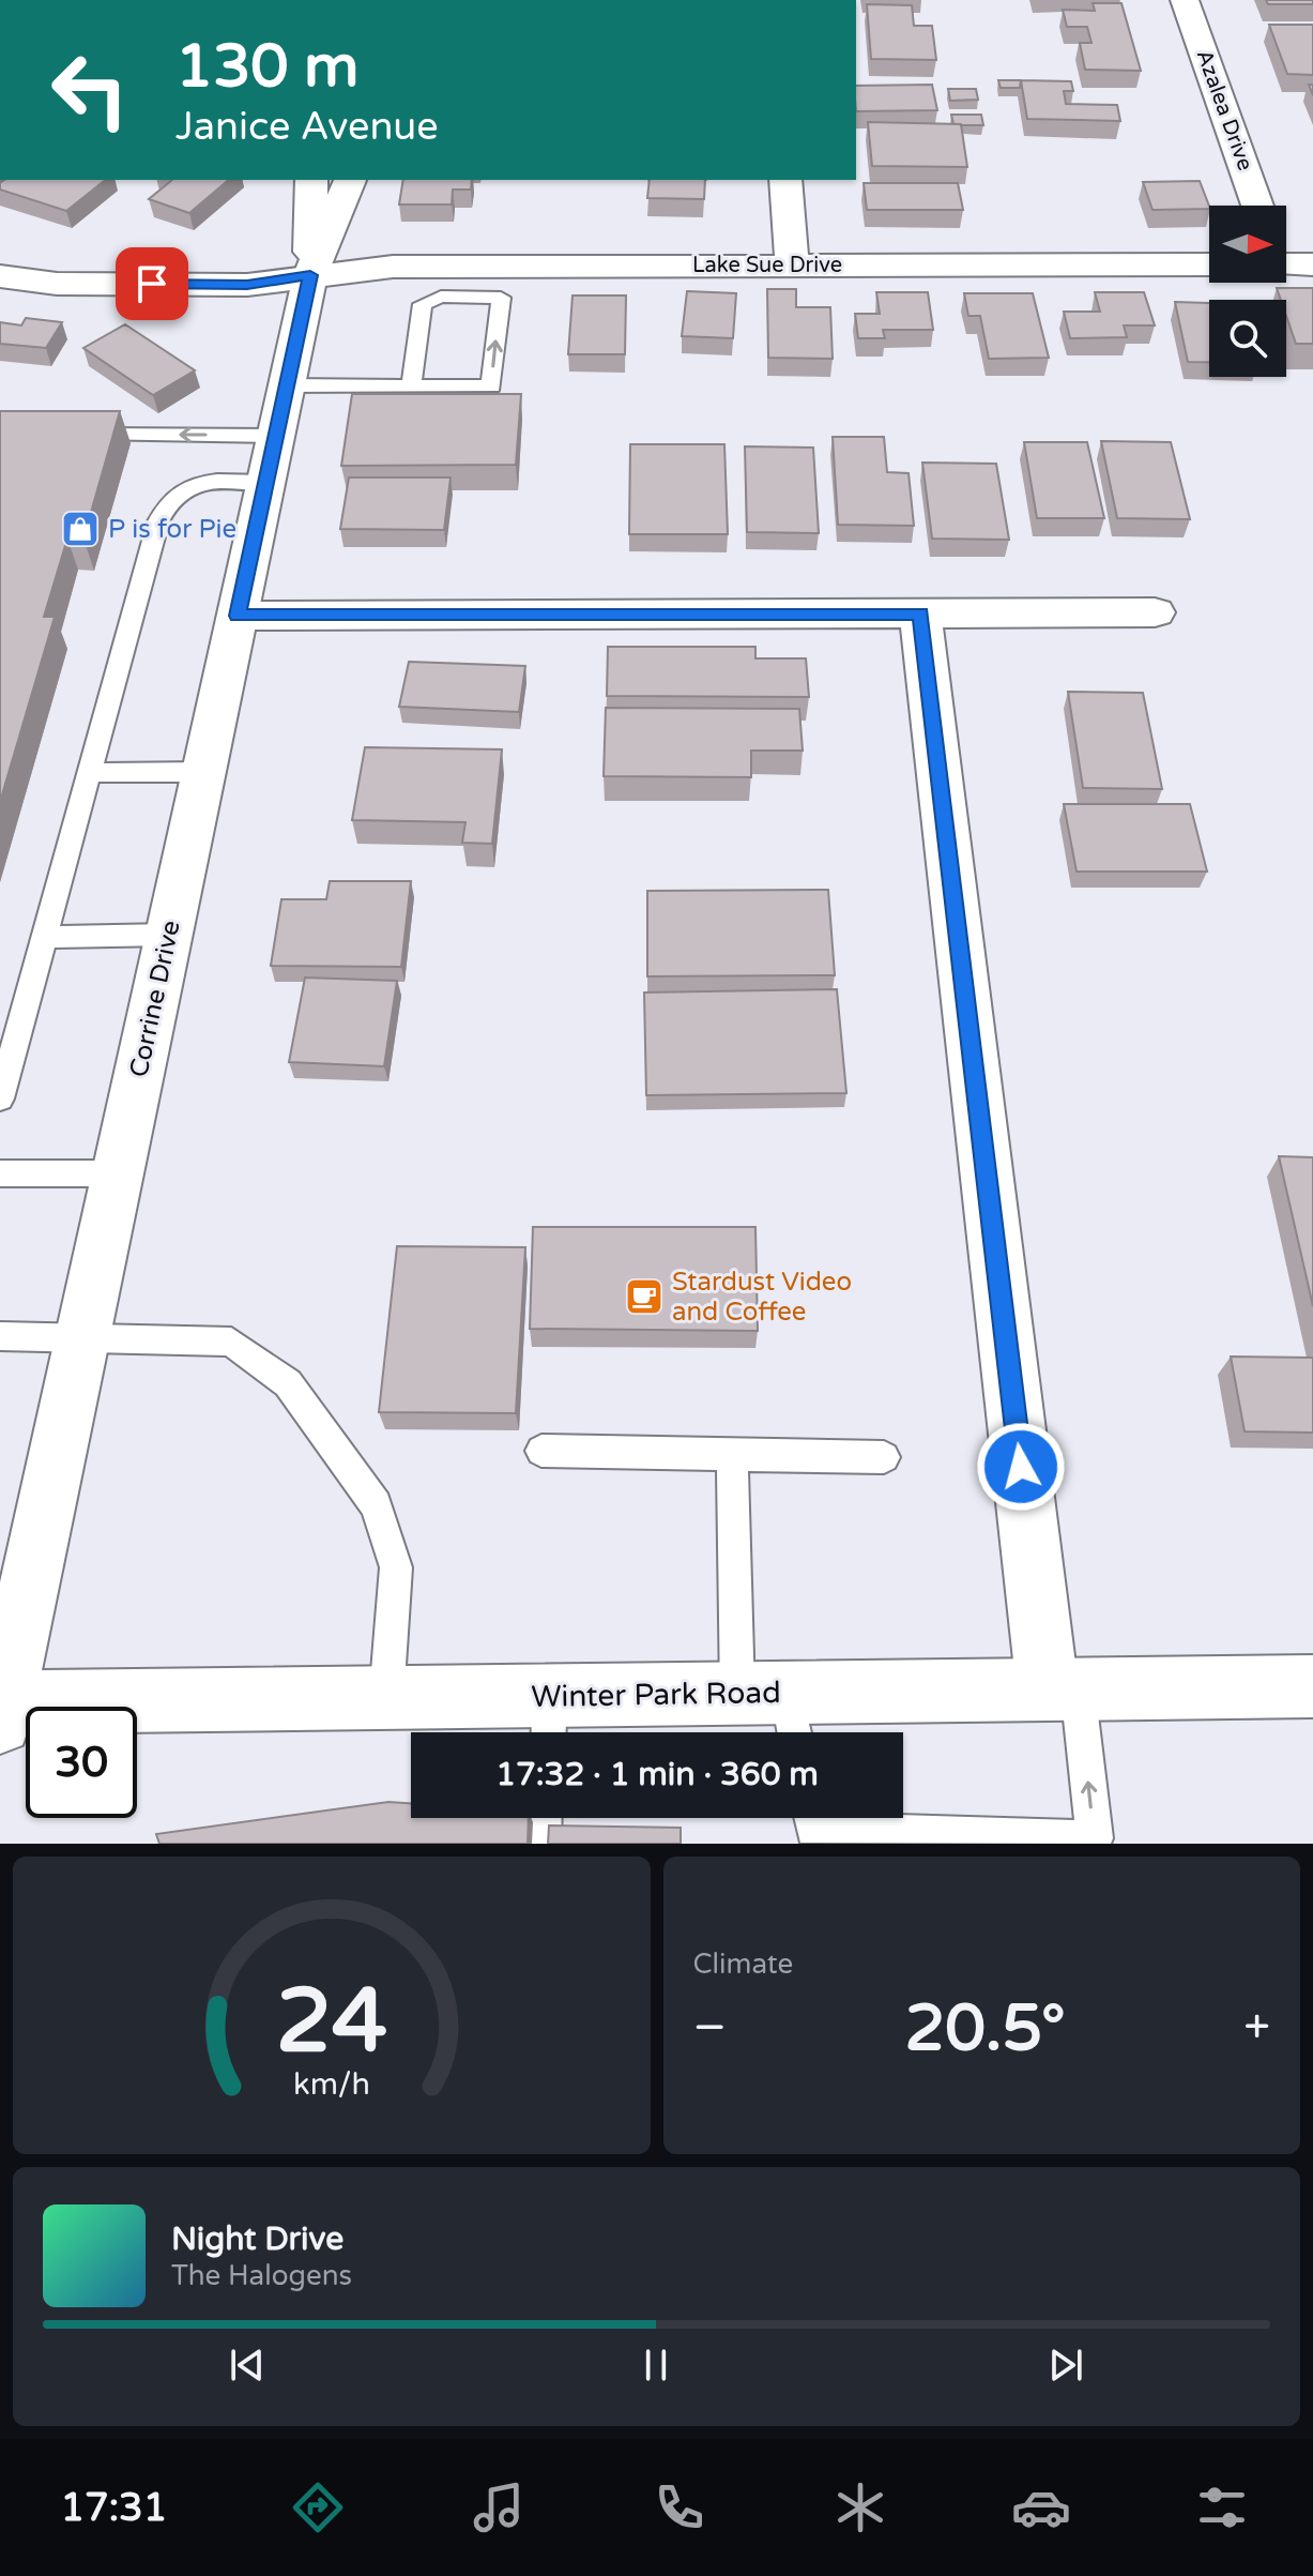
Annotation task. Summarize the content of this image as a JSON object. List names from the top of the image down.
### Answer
{
  "streets": {
    "street": [
      "Azalea Drive",
      "Lake Sue Drive",
      "Corrine Drive",
      "Winter Park Road"
    ]
  },
  "crossings": [
    ["Lake Sue Drive", "Corrine Drive"],
    ["Corrine Drive", "Winter Park Road"]
  ],
  "places": {
    "shop": ["P is for Pie"],
    "cafe": ["Stardust Video and Coffee"]
  },
  "north": "right",
  "page": {
    "turn": ["130 m", "Janice Avenue"],
    "limit": "30",
    "trip": "17:32 · 1 min · 360 m",
    "tile": "Climate",
    "heat": ["−", "20.5°", "+"],
    "song": ["Night Drive", "The Halogens"],
    "tabs": "17:31",
    "gauge": ["24", "km/h"]
  }
}
